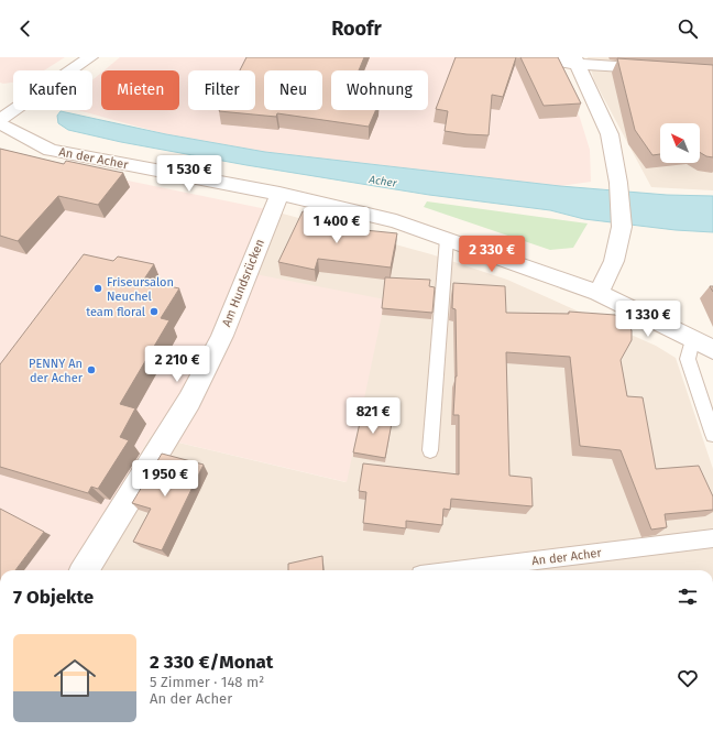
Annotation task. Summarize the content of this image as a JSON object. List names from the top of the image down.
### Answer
{
  "streets": {
    "street": ["An der Acher", "Am Hundsrücken"]
  },
  "crossings": [
    ["An der Acher", "Am Hundsrücken"]
  ],
  "water": ["Acher"],
  "places": ["Friseursalon Neuchel", "team floral", "PENNY An der Acher"],
  "north": "top left",
  "page": {
    "header": "Roofr",
    "chip": [
      "Kaufen",
      "Mieten",
      "Filter",
      "Neu",
      "Wohnung"
    ],
    "price": [
      "1 530 €",
      "1 400 €",
      "2 330 €",
      "1 330 €",
      "2 210 €",
      "821 €",
      "1 950 €"
    ],
    "heading": "7 Objekte",
    "list": [
      {
        "name": "2 330 €/Monat",
        "note": "5 Zimmer · 148 m² · An der Acher"
      }
    ]
  }
}
